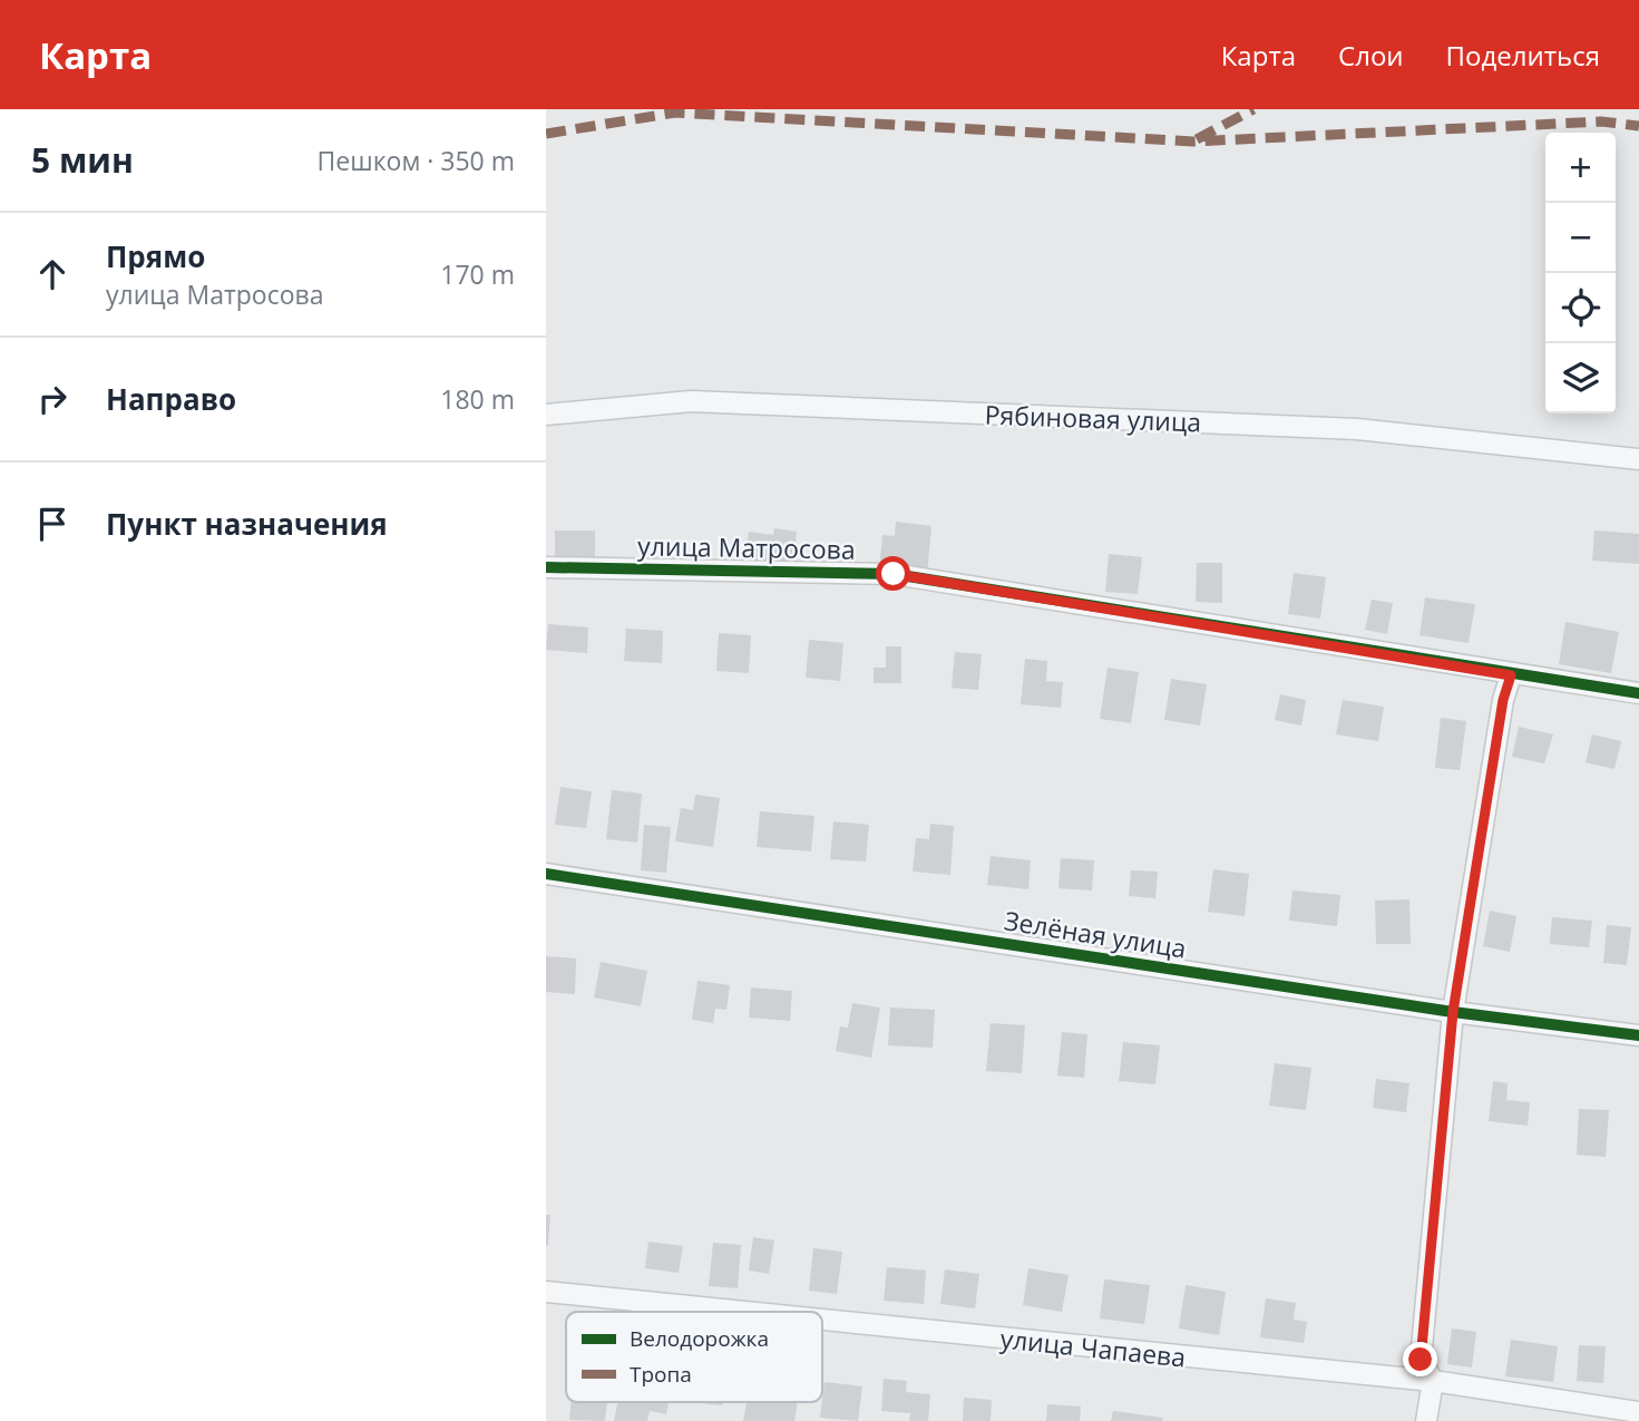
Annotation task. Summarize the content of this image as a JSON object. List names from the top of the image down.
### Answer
{
  "streets": {
    "street": [
      "Рябиновая улица",
      "улица Матросова",
      "Зелёная улица",
      "улица Чапаева"
    ]
  },
  "legend": ["Велодорожка", "Тропа"],
  "page": {
    "header": "Карта",
    "nav": ["Карта", "Слои", "Поделиться"],
    "heading": ["5 мин", "Пешком · 350 m"],
    "map_buttons": ["+", "−"],
    "list": [
      ["Прямо", "улица Матросова", "170 m"],
      ["Направо", "180 m"],
      "Пункт назначения"
    ]
  }
}
